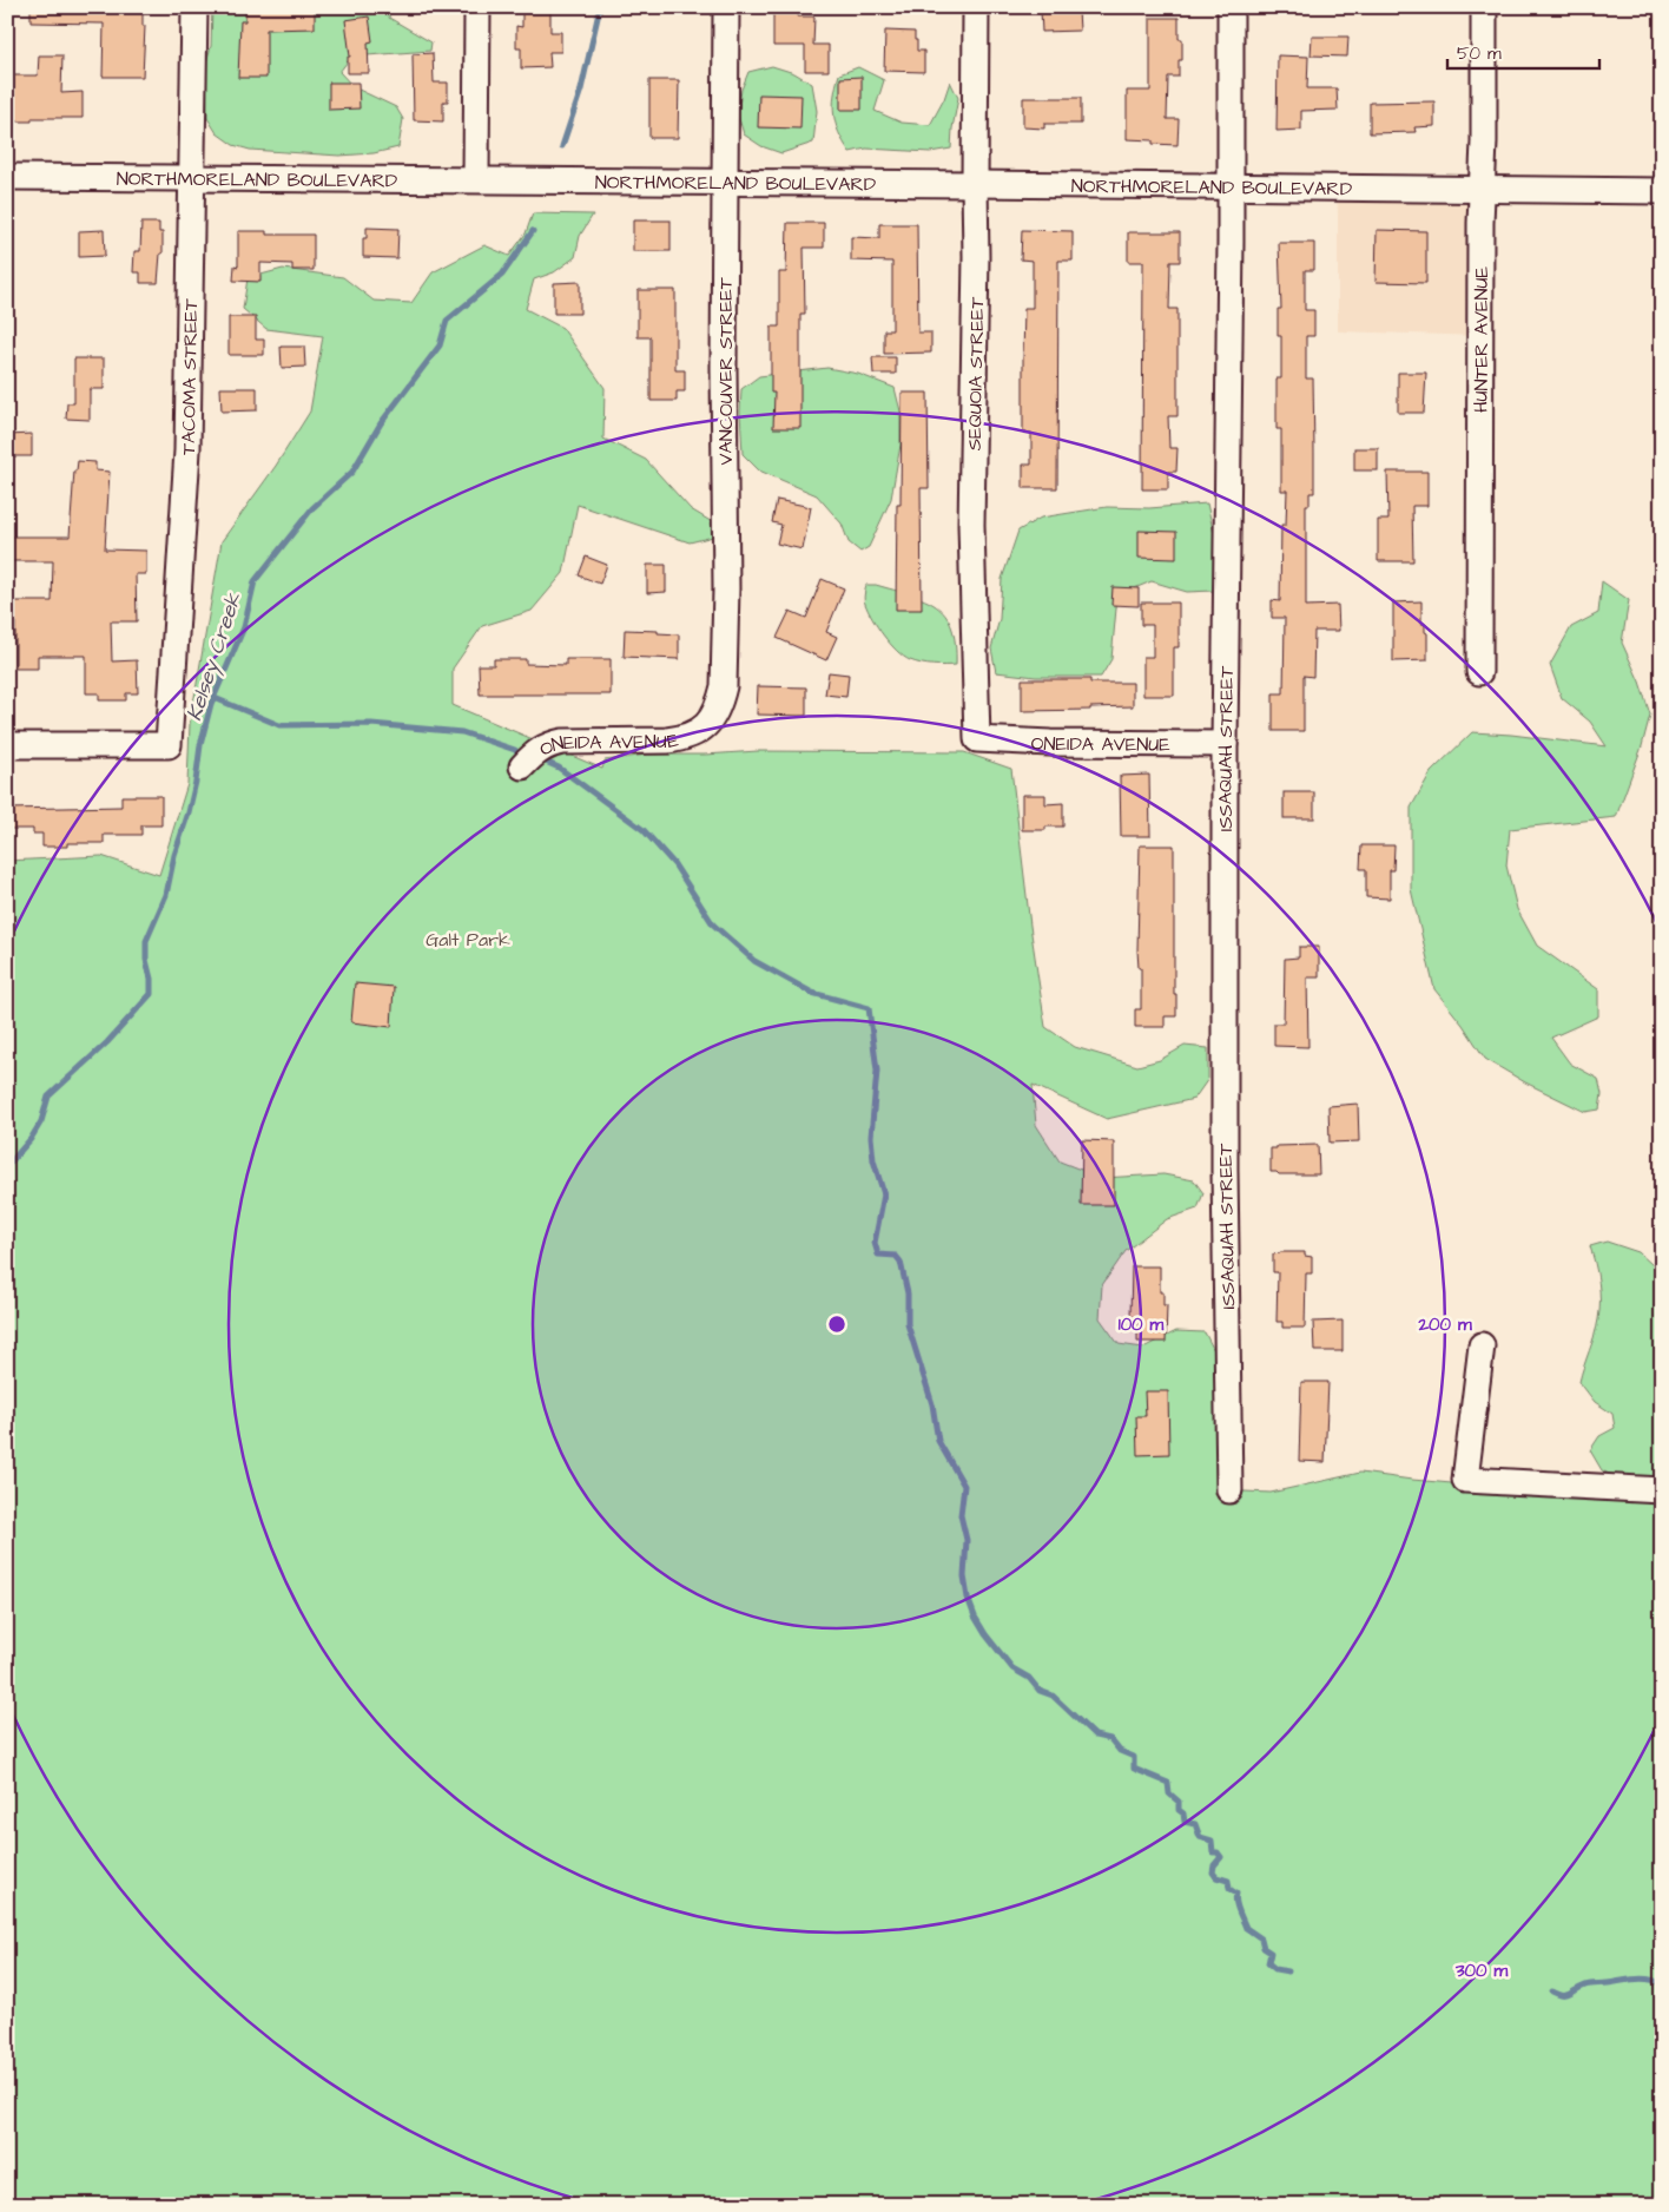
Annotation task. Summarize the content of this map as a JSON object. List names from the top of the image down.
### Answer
{
  "streets": {
    "street": [
      "NORTHMORELAND BOULEVARD",
      "HUNTER AVENUE",
      "VANCOUVER STREET",
      "SEQUOIA STREET",
      "TACOMA STREET",
      "ONEIDA AVENUE",
      "ISSAQUAH STREET"
    ]
  },
  "crossings": [
    ["NORTHMORELAND BOULEVARD", "HUNTER AVENUE"],
    ["NORTHMORELAND BOULEVARD", "VANCOUVER STREET"],
    ["NORTHMORELAND BOULEVARD", "SEQUOIA STREET"],
    ["NORTHMORELAND BOULEVARD", "TACOMA STREET"],
    ["NORTHMORELAND BOULEVARD", "ISSAQUAH STREET"],
    ["VANCOUVER STREET", "ONEIDA AVENUE"],
    ["SEQUOIA STREET", "ONEIDA AVENUE"],
    ["ONEIDA AVENUE", "ISSAQUAH STREET"]
  ],
  "water": ["Kelsey Creek"],
  "parks": ["Galt Park"],
  "scale_bar": "50 m",
  "rings": ["100 m", "200 m", "300 m"]
}
